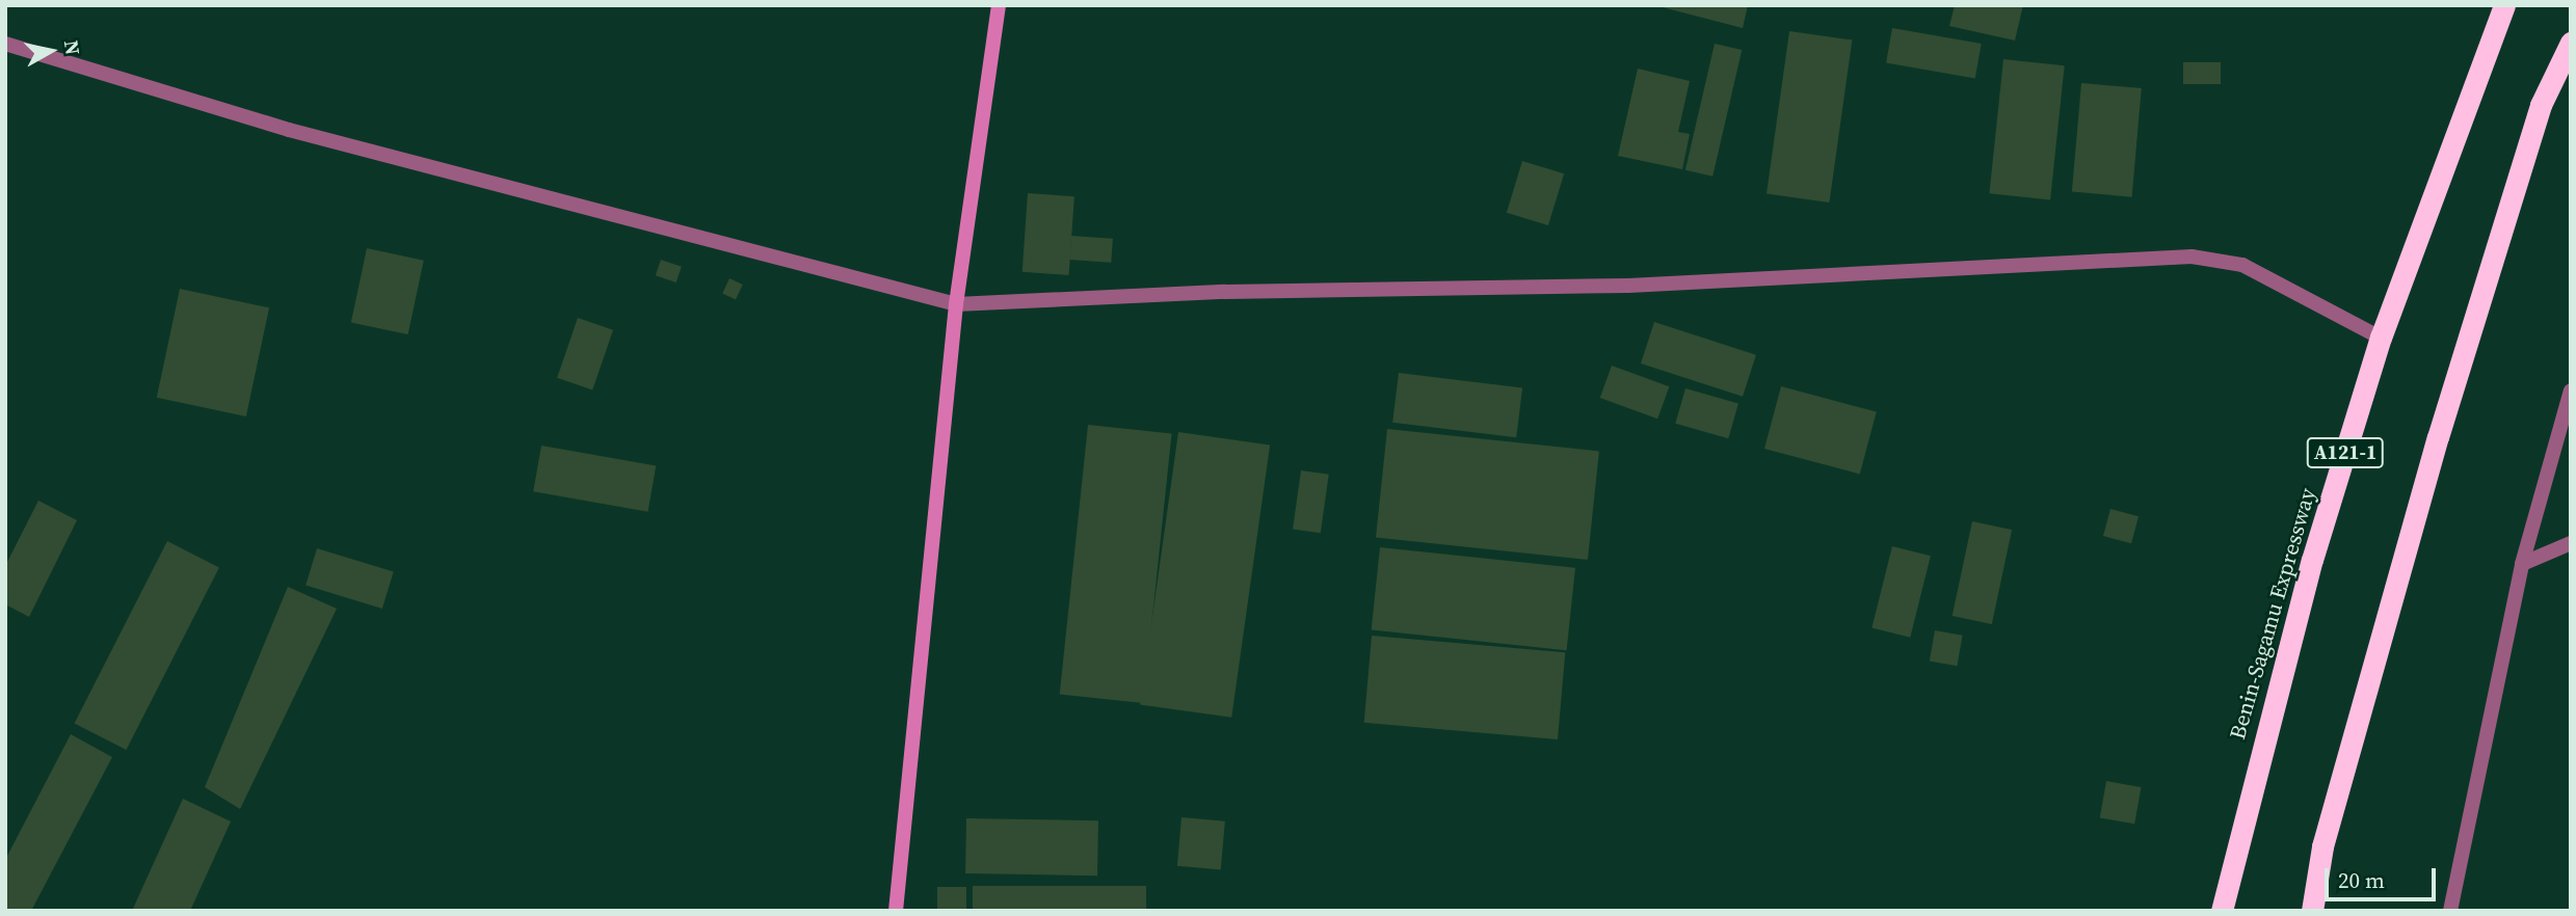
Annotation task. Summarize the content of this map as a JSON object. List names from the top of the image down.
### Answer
{
  "streets": {
    "highway": ["A121-1", "Benin-Sagamu Expressway"]
  },
  "scale_bar": "20 m",
  "north": "right"
}
